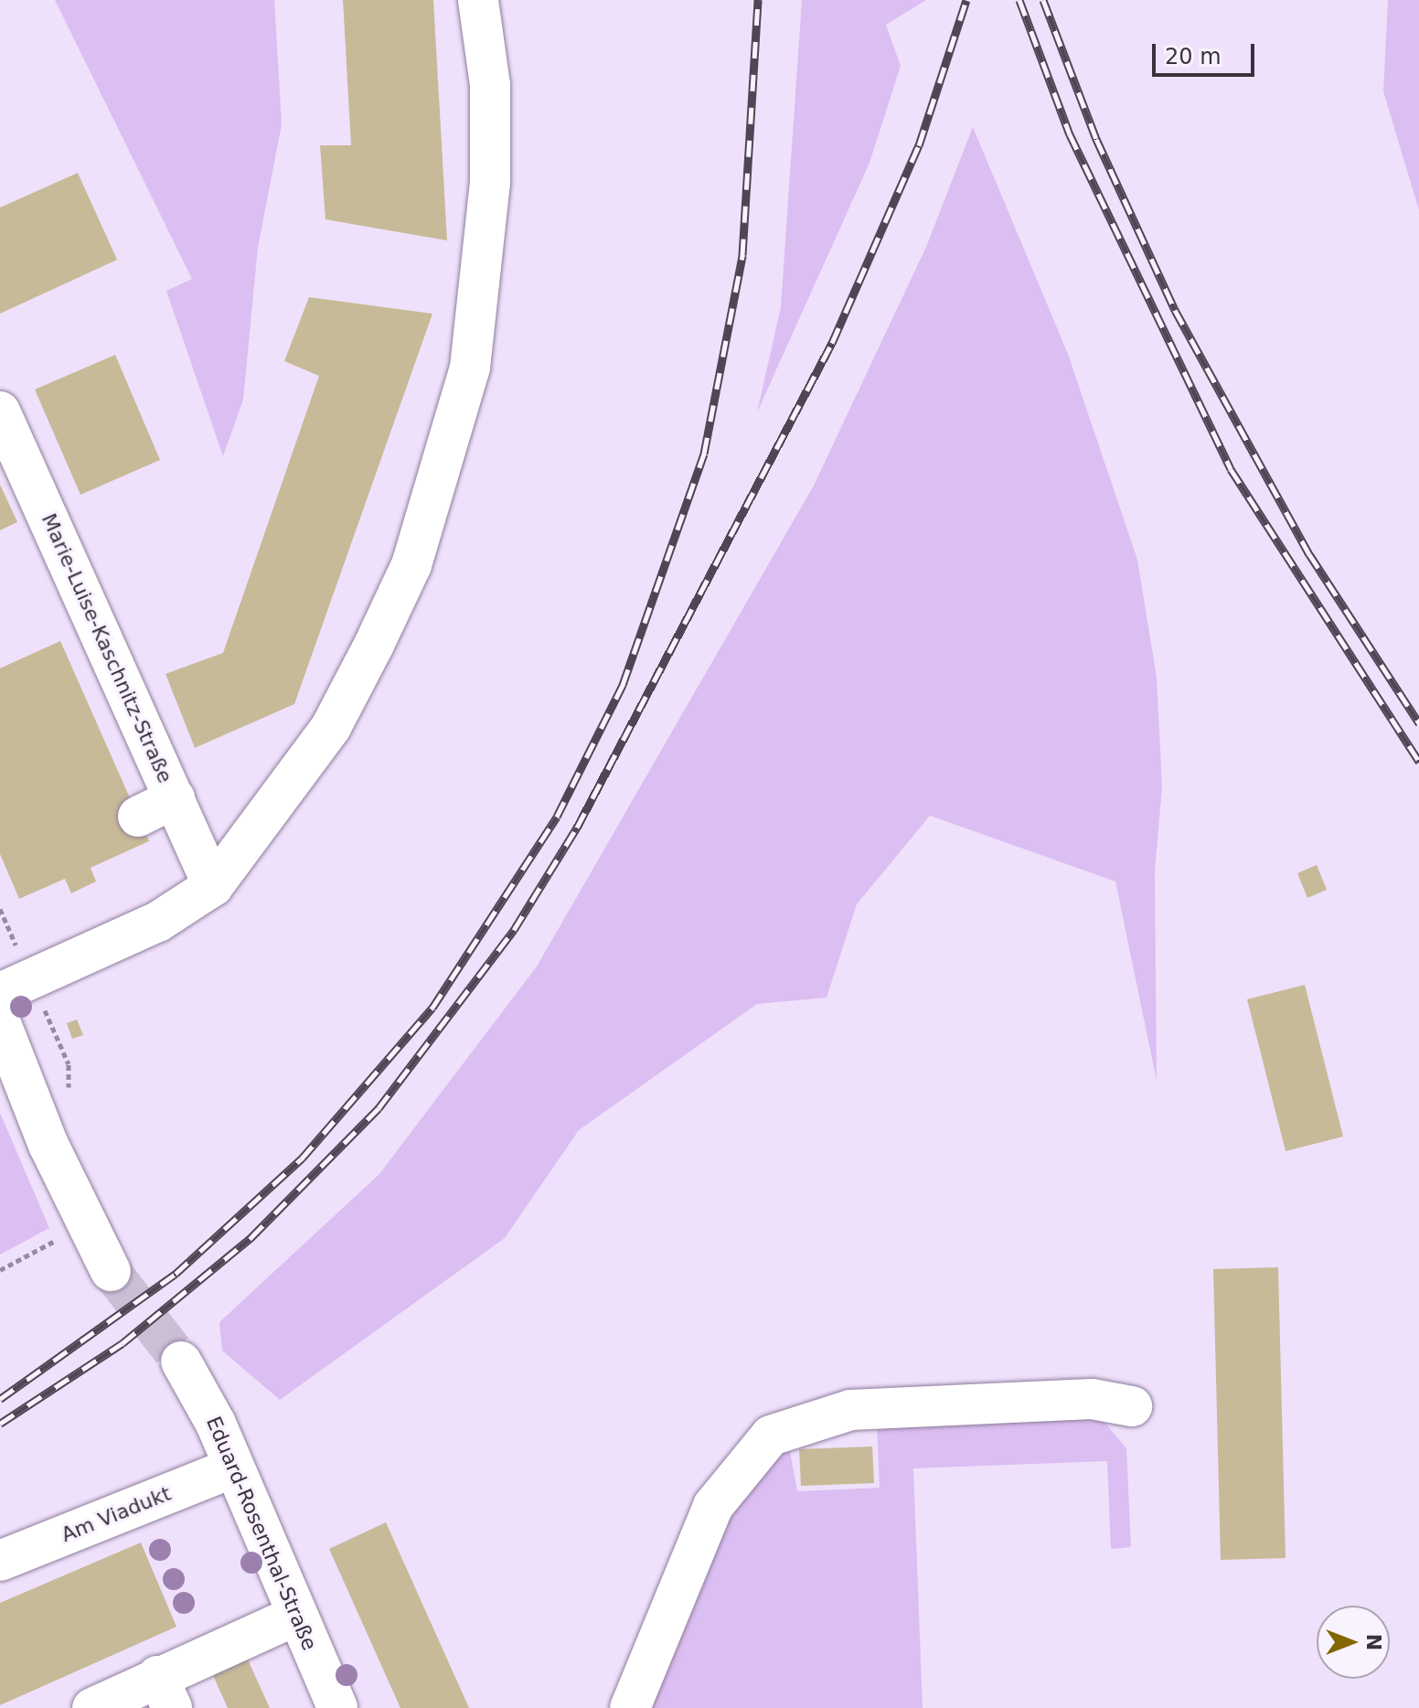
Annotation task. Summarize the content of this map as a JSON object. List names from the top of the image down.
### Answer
{
  "streets": {
    "street": ["Marie-Luise-Kaschnitz-Straße", "Am Viadukt", "Eduard-Rosenthal-Straße"]
  },
  "crossings": [
    ["Am Viadukt", "Eduard-Rosenthal-Straße"]
  ],
  "scale_bar": "20 m",
  "north": "right"
}
